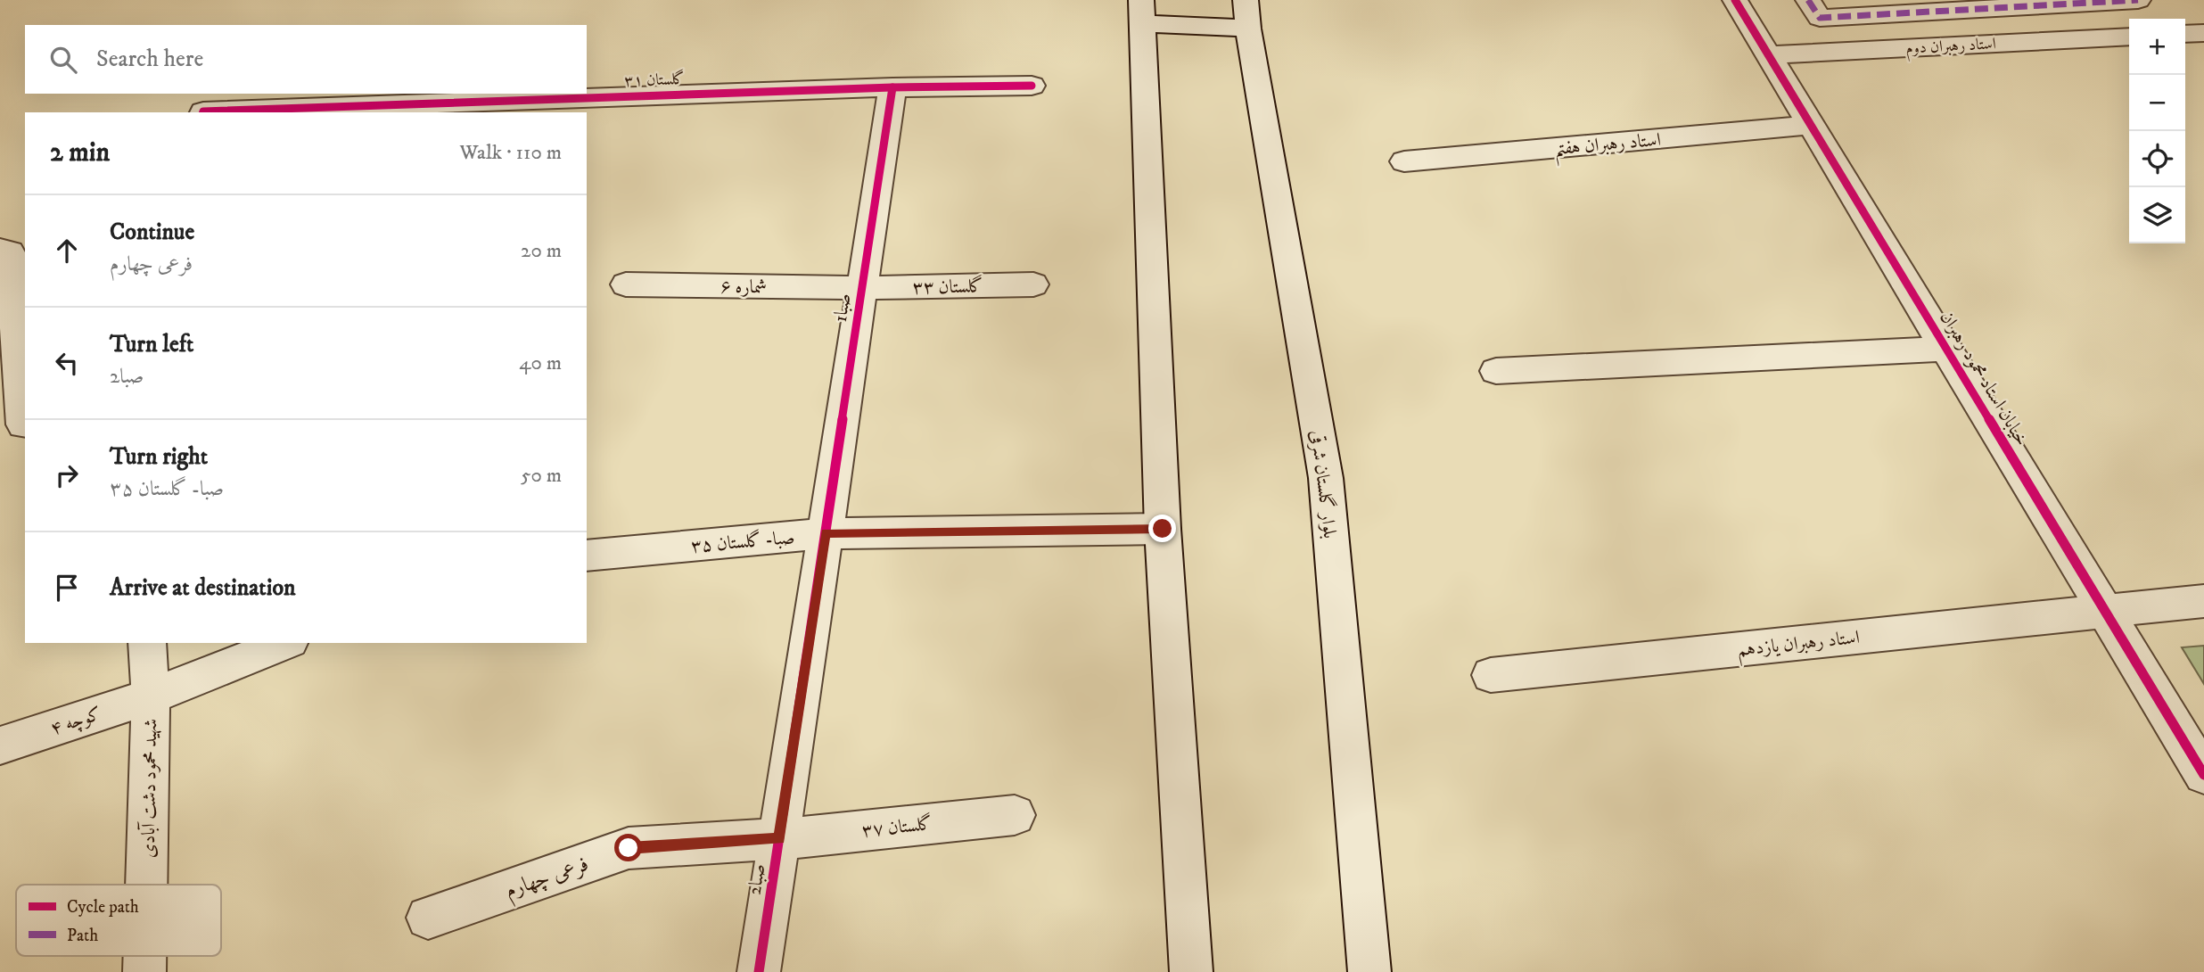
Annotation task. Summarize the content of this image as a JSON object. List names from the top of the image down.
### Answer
{
  "streets": {
    "street": [
      "استاد رهبران دوم",
      "گلستان ۳۱",
      "استاد رهبران هفتم",
      "شماره ۶",
      "گلستان ۳۳",
      "صبا1",
      "خیابان استاد محمود رهبران",
      "بلوار گلستان شرقی",
      "صبا- گلستان ۳۵",
      "استاد رهبران یازدهم",
      "کوچه ۴",
      "شهید محمود دشت آبادی",
      "گلستان ۳۷",
      "فرعی چهارم",
      "صبا2"
    ]
  },
  "crossings": [
    ["استاد رهبران دوم", "خیابان استاد محمود رهبران"],
    ["گلستان ۳۱", "صبا1"],
    ["استاد رهبران هفتم", "خیابان استاد محمود رهبران"],
    ["شماره ۶", "گلستان ۳۳"],
    ["شماره ۶", "صبا1"],
    ["گلستان ۳۳", "صبا1"],
    ["صبا1", "صبا- گلستان ۳۵"],
    ["صبا1", "صبا2"],
    ["خیابان استاد محمود رهبران", "استاد رهبران یازدهم"],
    ["صبا- گلستان ۳۵", "صبا2"],
    ["کوچه ۴", "شهید محمود دشت آبادی"],
    ["گلستان ۳۷", "فرعی چهارم"],
    ["گلستان ۳۷", "صبا2"],
    ["فرعی چهارم", "صبا2"]
  ],
  "legend": ["Cycle path", "Path"],
  "page": {
    "map_buttons": ["+", "−"],
    "search": "Search here",
    "heading": ["2 min", "Walk · 110 m"],
    "list": [
      ["Continue", "فرعی چهارم", "20 m"],
      ["Turn left", "صبا2", "40 m"],
      ["Turn right", "صبا- گلستان ۳۵", "50 m"],
      "Arrive at destination"
    ]
  }
}
